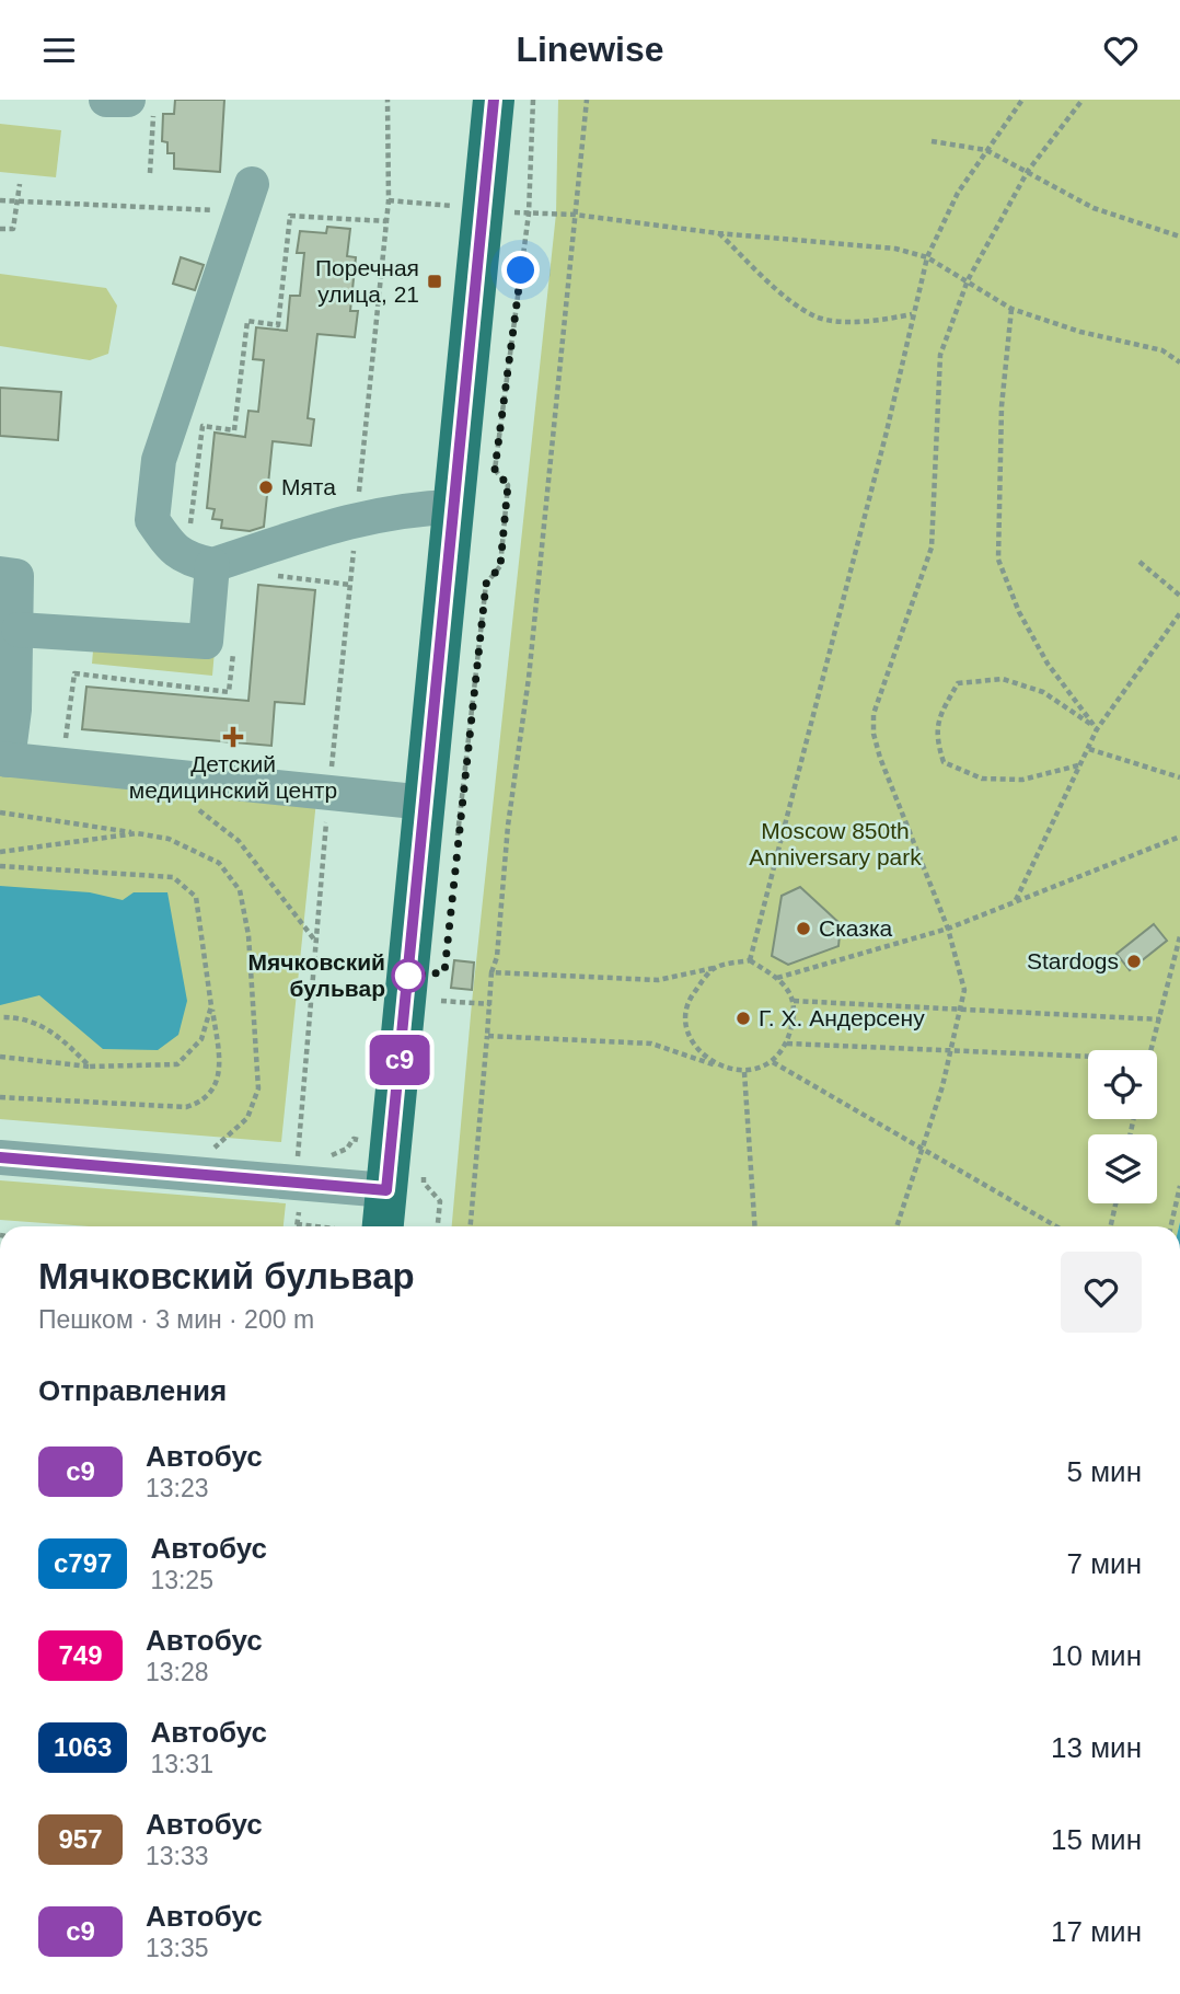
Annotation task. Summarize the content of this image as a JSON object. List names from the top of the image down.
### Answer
{
  "parks": ["Moscow 850th Anniversary park"],
  "places": {
    "transit": ["Поречная улица, 21"],
    "other": [
      "Мята",
      "Сказка",
      "Stardogs",
      "Мячковский бульвар",
      "Г. Х. Андерсену"
    ],
    "health": ["Детский медицинский центр"]
  },
  "lines": ["bus line с9"],
  "page": {
    "header": "Linewise",
    "on_map": "с9",
    "heading": [
      ["Мячковский бульвар", "Пешком · 3 мин · 200 m"],
      "Отправления"
    ],
    "list": [
      {
        "mark": "с9",
        "name": "Автобус",
        "note": "13:23",
        "value": "5 мин"
      },
      {
        "mark": "с797",
        "name": "Автобус",
        "note": "13:25",
        "value": "7 мин"
      },
      {
        "mark": "749",
        "name": "Автобус",
        "note": "13:28",
        "value": "10 мин"
      },
      {
        "mark": "1063",
        "name": "Автобус",
        "note": "13:31",
        "value": "13 мин"
      },
      {
        "mark": "957",
        "name": "Автобус",
        "note": "13:33",
        "value": "15 мин"
      },
      {
        "mark": "с9",
        "name": "Автобус",
        "note": "13:35",
        "value": "17 мин"
      }
    ]
  }
}
